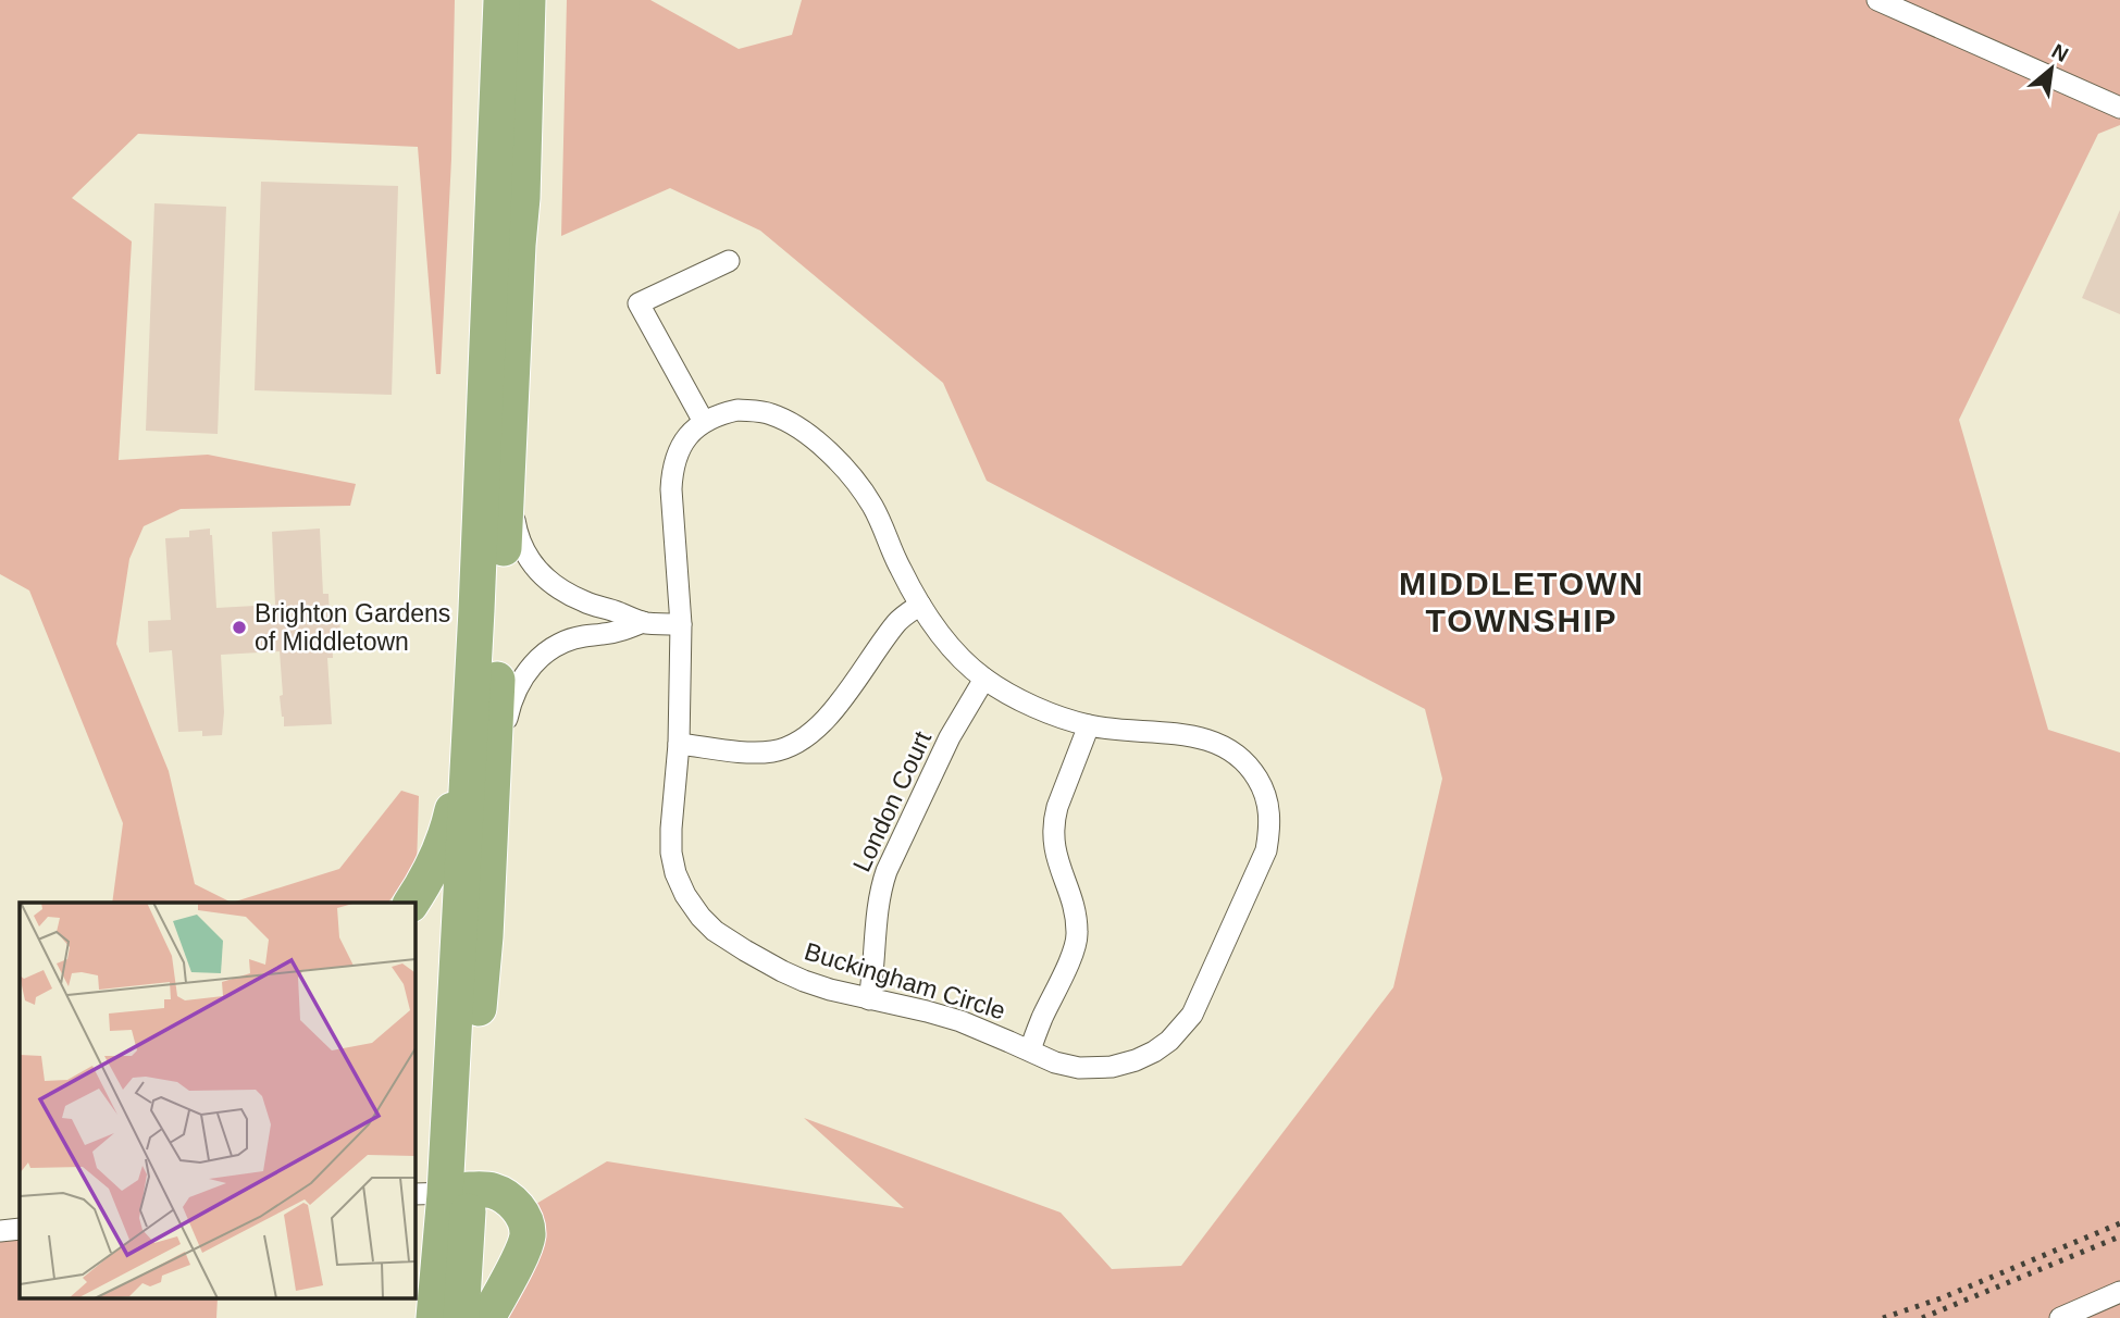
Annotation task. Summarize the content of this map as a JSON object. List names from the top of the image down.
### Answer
{
  "streets": {
    "street": ["London Court", "Buckingham Circle"]
  },
  "crossings": [
    ["London Court", "Buckingham Circle"]
  ],
  "districts": ["MIDDLETOWN TOWNSHIP"],
  "places": ["Brighton Gardens of Middletown"],
  "north": "top right"
}
